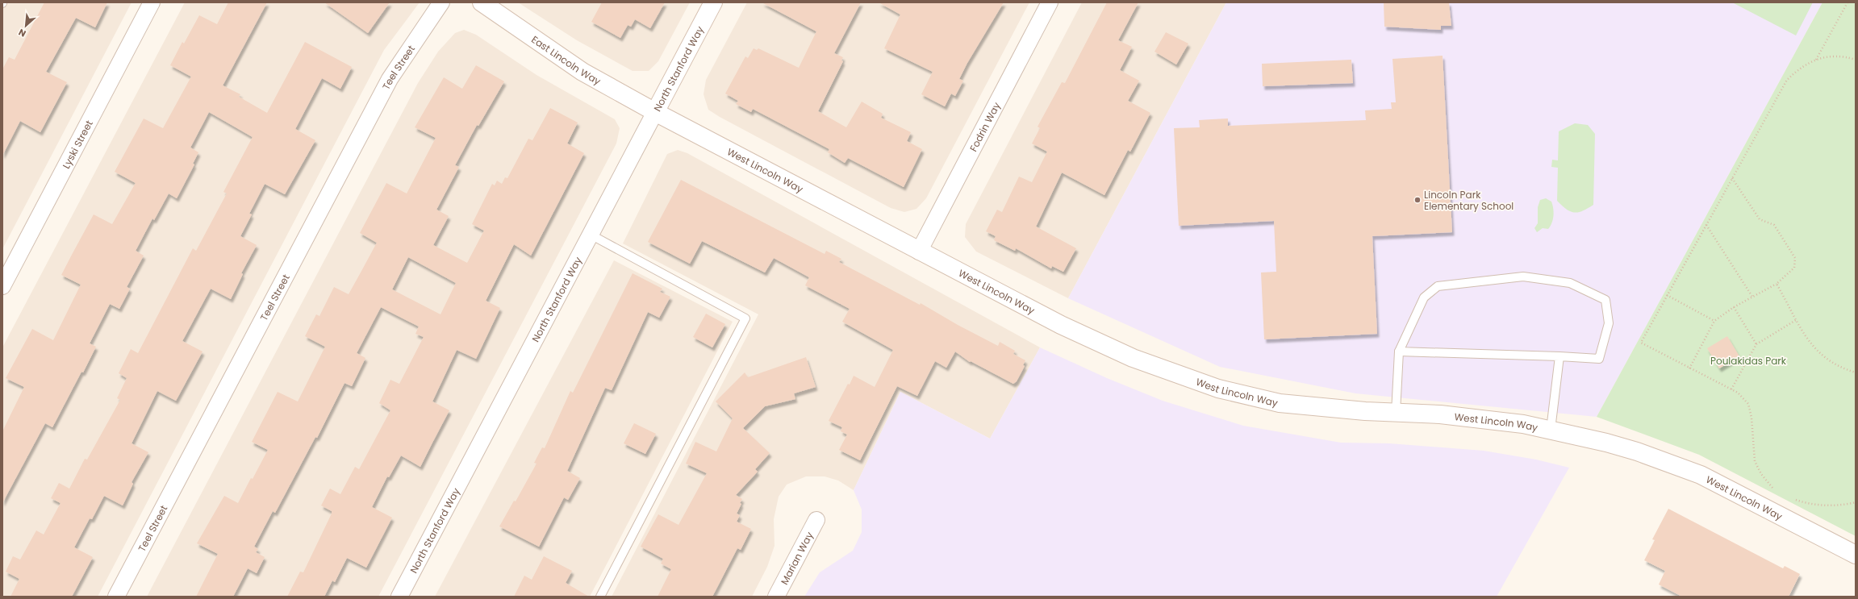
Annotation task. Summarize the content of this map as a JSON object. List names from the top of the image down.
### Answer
{
  "streets": {
    "street": [
      "East Lincoln Way",
      "Teel Street",
      "North Stanford Way",
      "Fodrin Way",
      "Lyski Street",
      "West Lincoln Way",
      "Marian Way"
    ]
  },
  "crossings": [
    ["East Lincoln Way", "North Stanford Way"],
    ["East Lincoln Way", "West Lincoln Way"],
    ["North Stanford Way", "West Lincoln Way"],
    ["Fodrin Way", "West Lincoln Way"]
  ],
  "parks": ["Poulakidas Park"],
  "places": ["Lincoln Park Elementary School"],
  "north": "bottom left"
}
